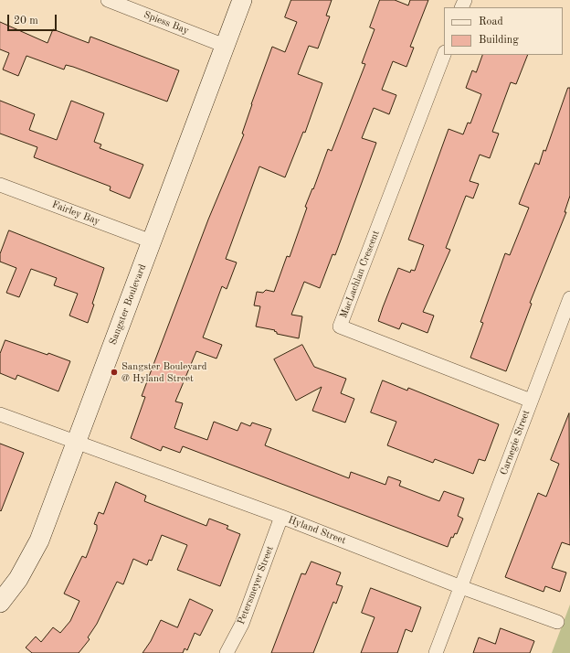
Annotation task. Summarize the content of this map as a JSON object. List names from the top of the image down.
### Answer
{
  "streets": {
    "street": [
      "Spiess Bay",
      "Fairley Bay",
      "MacLachlan Crescent",
      "Sangster Boulevard",
      "Carnegie Street",
      "Hyland Street",
      "Petersmeyer Street"
    ]
  },
  "crossings": [
    ["Spiess Bay", "Sangster Boulevard"],
    ["Fairley Bay", "Sangster Boulevard"],
    ["MacLachlan Crescent", "Carnegie Street"],
    ["Sangster Boulevard", "Hyland Street"],
    ["Carnegie Street", "Hyland Street"],
    ["Hyland Street", "Petersmeyer Street"]
  ],
  "places": ["Sangster Boulevard @ Hyland Street"],
  "legend": ["Road", "Building"],
  "scale_bar": "20 m"
}
